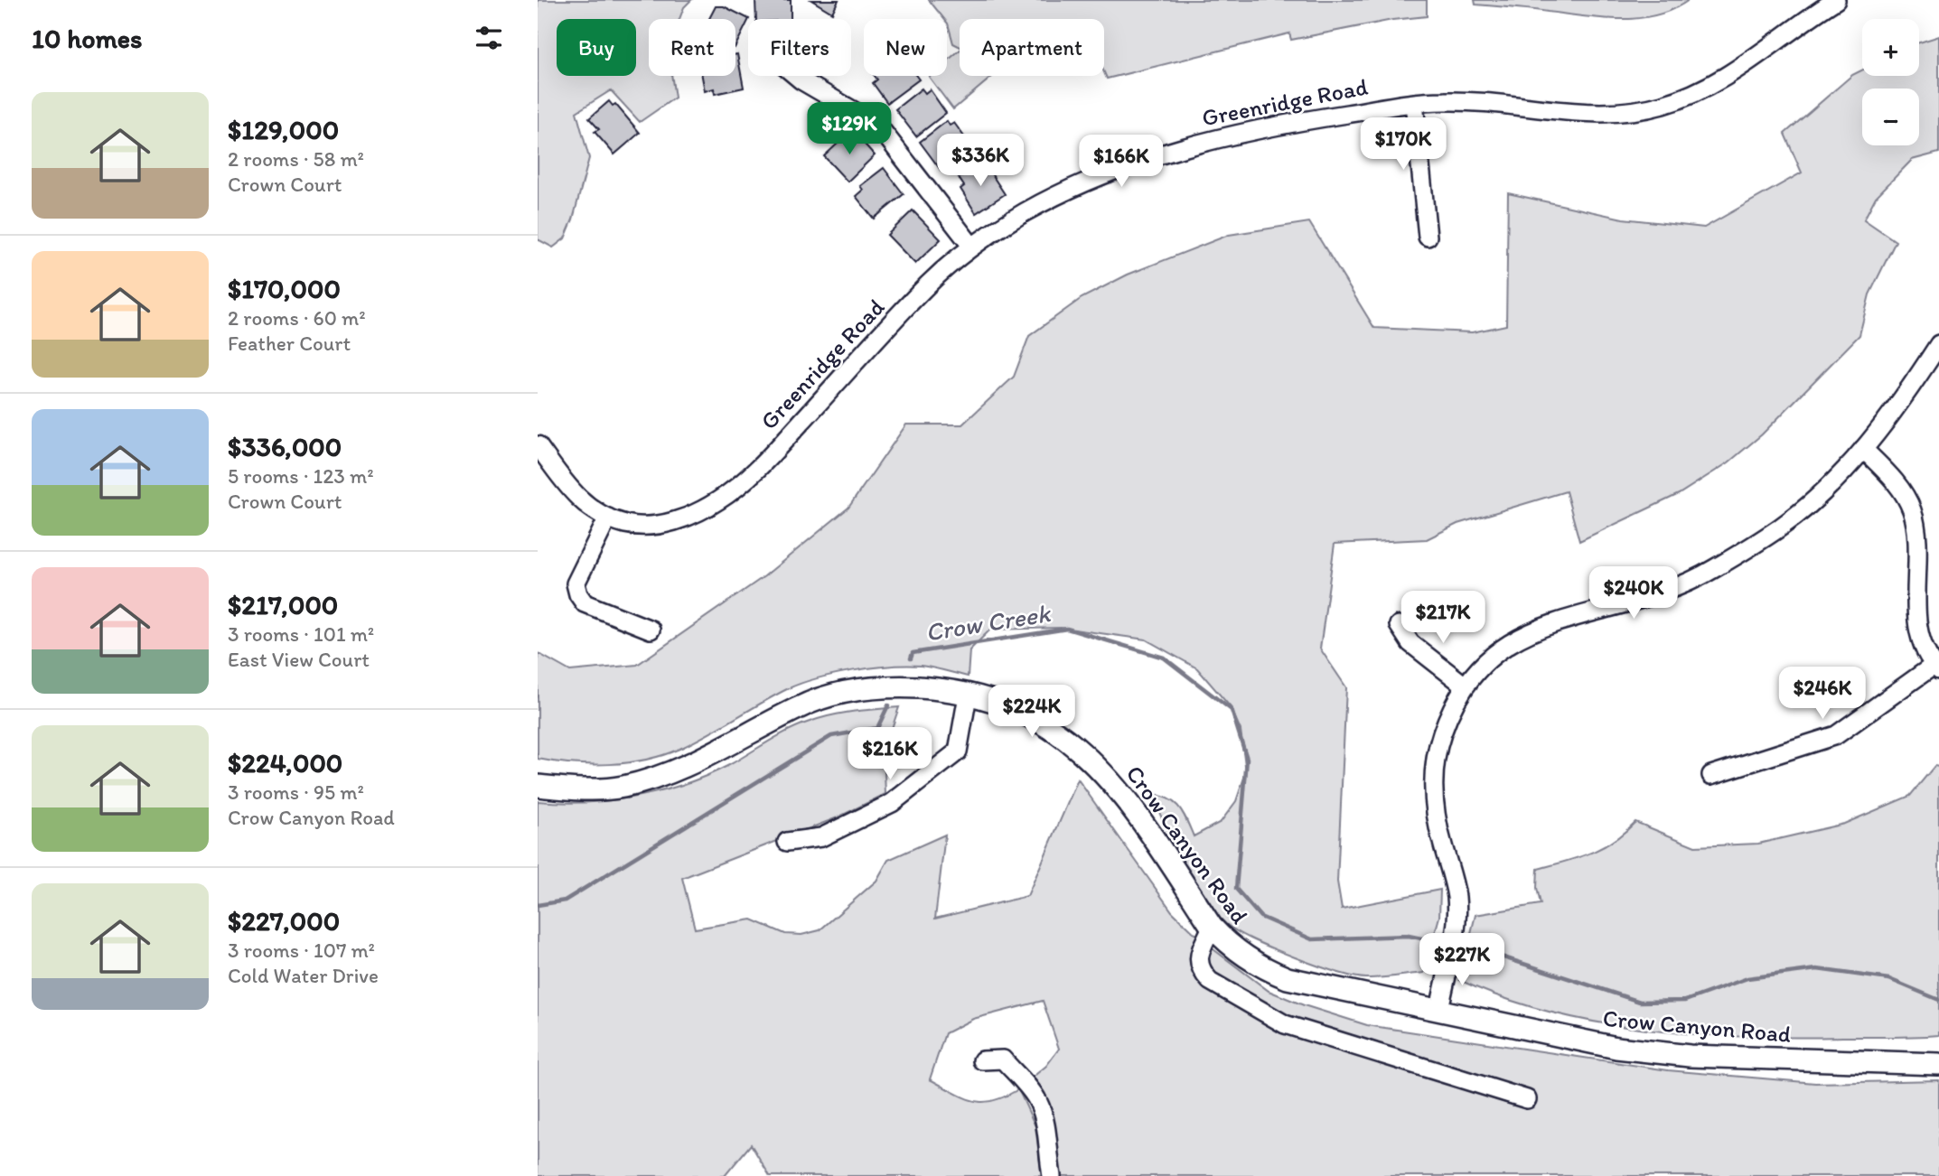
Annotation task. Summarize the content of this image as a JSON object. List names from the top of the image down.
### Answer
{
  "streets": {
    "main road": ["Crow Canyon Road"],
    "street": ["Greenridge Road"]
  },
  "water": ["Crow Creek"],
  "page": {
    "heading": "10 homes",
    "map_buttons": ["+", "−"],
    "chip": [
      "Buy",
      "Rent",
      "Filters",
      "New",
      "Apartment"
    ],
    "list": [
      {
        "name": "$129,000",
        "note": "2 rooms · 58 m² · Crown Court"
      },
      {
        "name": "$170,000",
        "note": "2 rooms · 60 m² · Feather Court"
      },
      {
        "name": "$336,000",
        "note": "5 rooms · 123 m² · Crown Court"
      },
      {
        "name": "$217,000",
        "note": "3 rooms · 101 m² · East View Court"
      },
      {
        "name": "$224,000",
        "note": "3 rooms · 95 m² · Crow Canyon Road"
      },
      {
        "name": "$227,000",
        "note": "3 rooms · 107 m² · Cold Water Drive"
      }
    ],
    "price": [
      "$129K",
      "$170K",
      "$336K",
      "$166K",
      "$240K",
      "$217K",
      "$246K",
      "$224K",
      "$216K",
      "$227K"
    ]
  }
}
